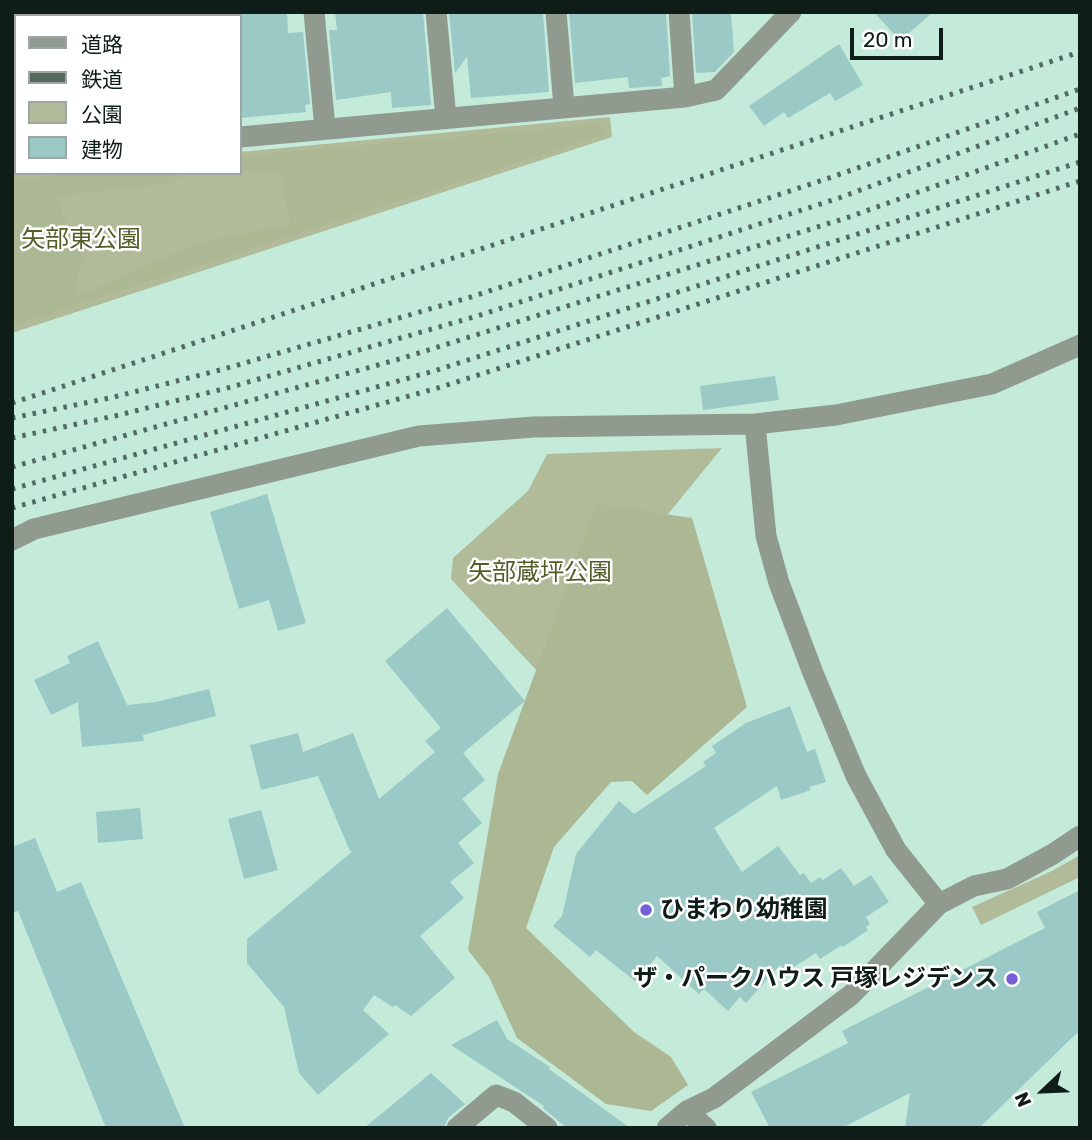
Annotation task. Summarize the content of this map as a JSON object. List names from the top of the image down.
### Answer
{
  "parks": ["矢部東公園", "矢部蔵坪公園"],
  "places": ["ひまわり幼稚園", "ザ・パークハウス 戸塚レジデンス"],
  "legend": [
    "道路",
    "鉄道",
    "公園",
    "建物"
  ],
  "scale_bar": "20 m",
  "north": "bottom left"
}
